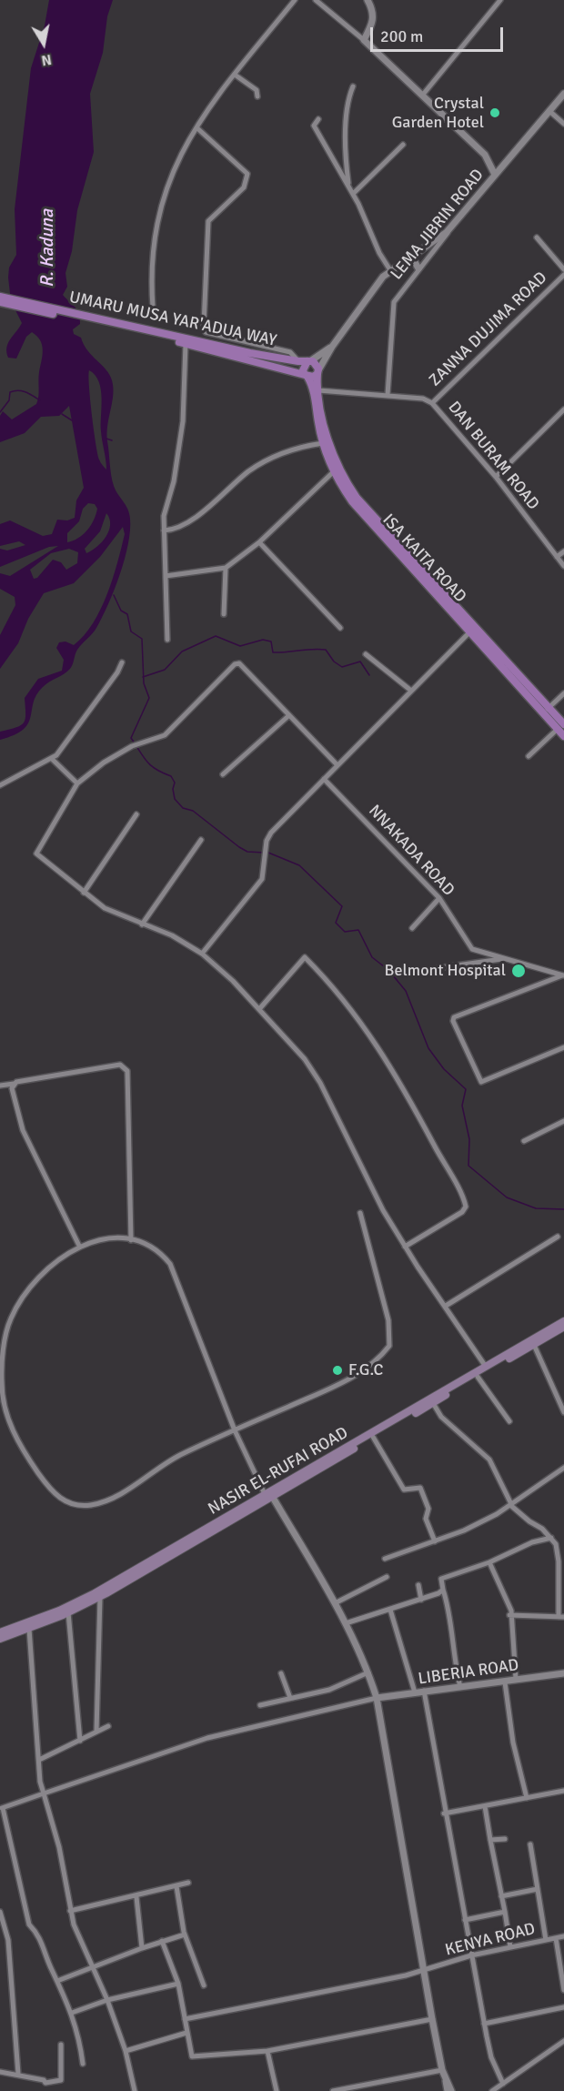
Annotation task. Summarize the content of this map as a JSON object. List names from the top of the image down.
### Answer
{
  "streets": {
    "main road": ["UMARU MUSA YAR'ADUA WAY", "ISA KAITA ROAD", "NASIR EL-RUFAI ROAD"],
    "street": [
      "LEMA JIBRIN ROAD",
      "ZANNA DUJIMA ROAD",
      "DAN BURAM ROAD",
      "NNAKADA ROAD",
      "LIBERIA ROAD",
      "KENYA ROAD"
    ]
  },
  "crossings": [
    ["LEMA JIBRIN ROAD", "DAN BURAM ROAD"],
    ["UMARU MUSA YAR'ADUA WAY", "ISA KAITA ROAD"],
    ["ZANNA DUJIMA ROAD", "DAN BURAM ROAD"],
    ["DAN BURAM ROAD", "ISA KAITA ROAD"]
  ],
  "water": ["R. Kaduna"],
  "places": ["Crystal Garden Hotel", "Belmont Hospital", "F.G.C"],
  "scale_bar": "200 m",
  "north": "bottom"
}
